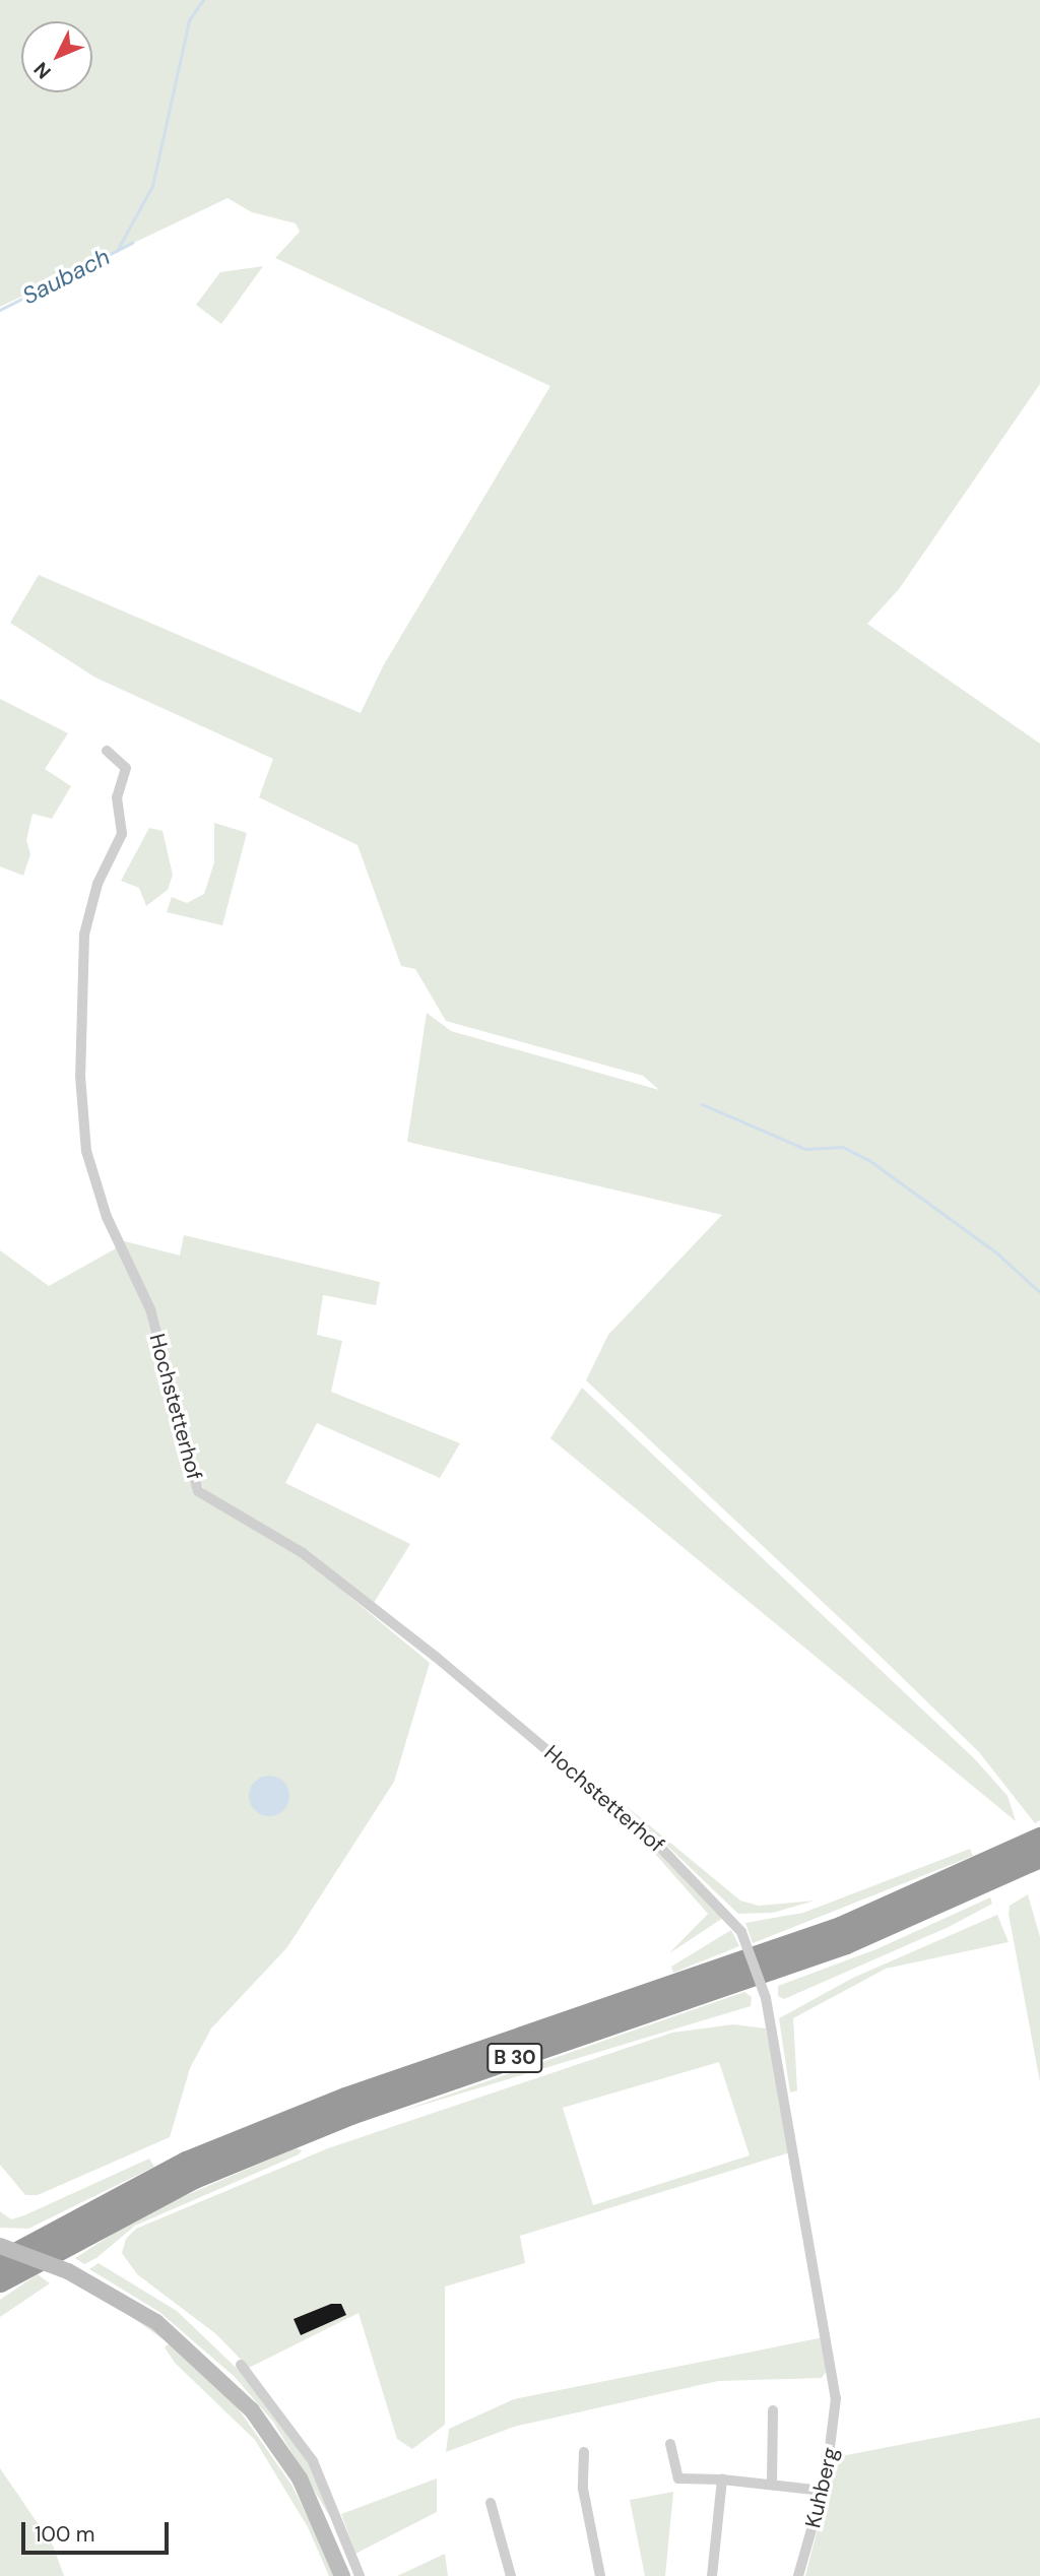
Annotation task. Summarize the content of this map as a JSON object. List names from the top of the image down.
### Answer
{
  "streets": {
    "highway": ["B 30"],
    "street": ["Hochstetterhof", "Kuhberg"]
  },
  "crossings": [
    ["Hochstetterhof", "Kuhberg"]
  ],
  "water": ["Saubach"],
  "scale_bar": "100 m",
  "north": "bottom left"
}
